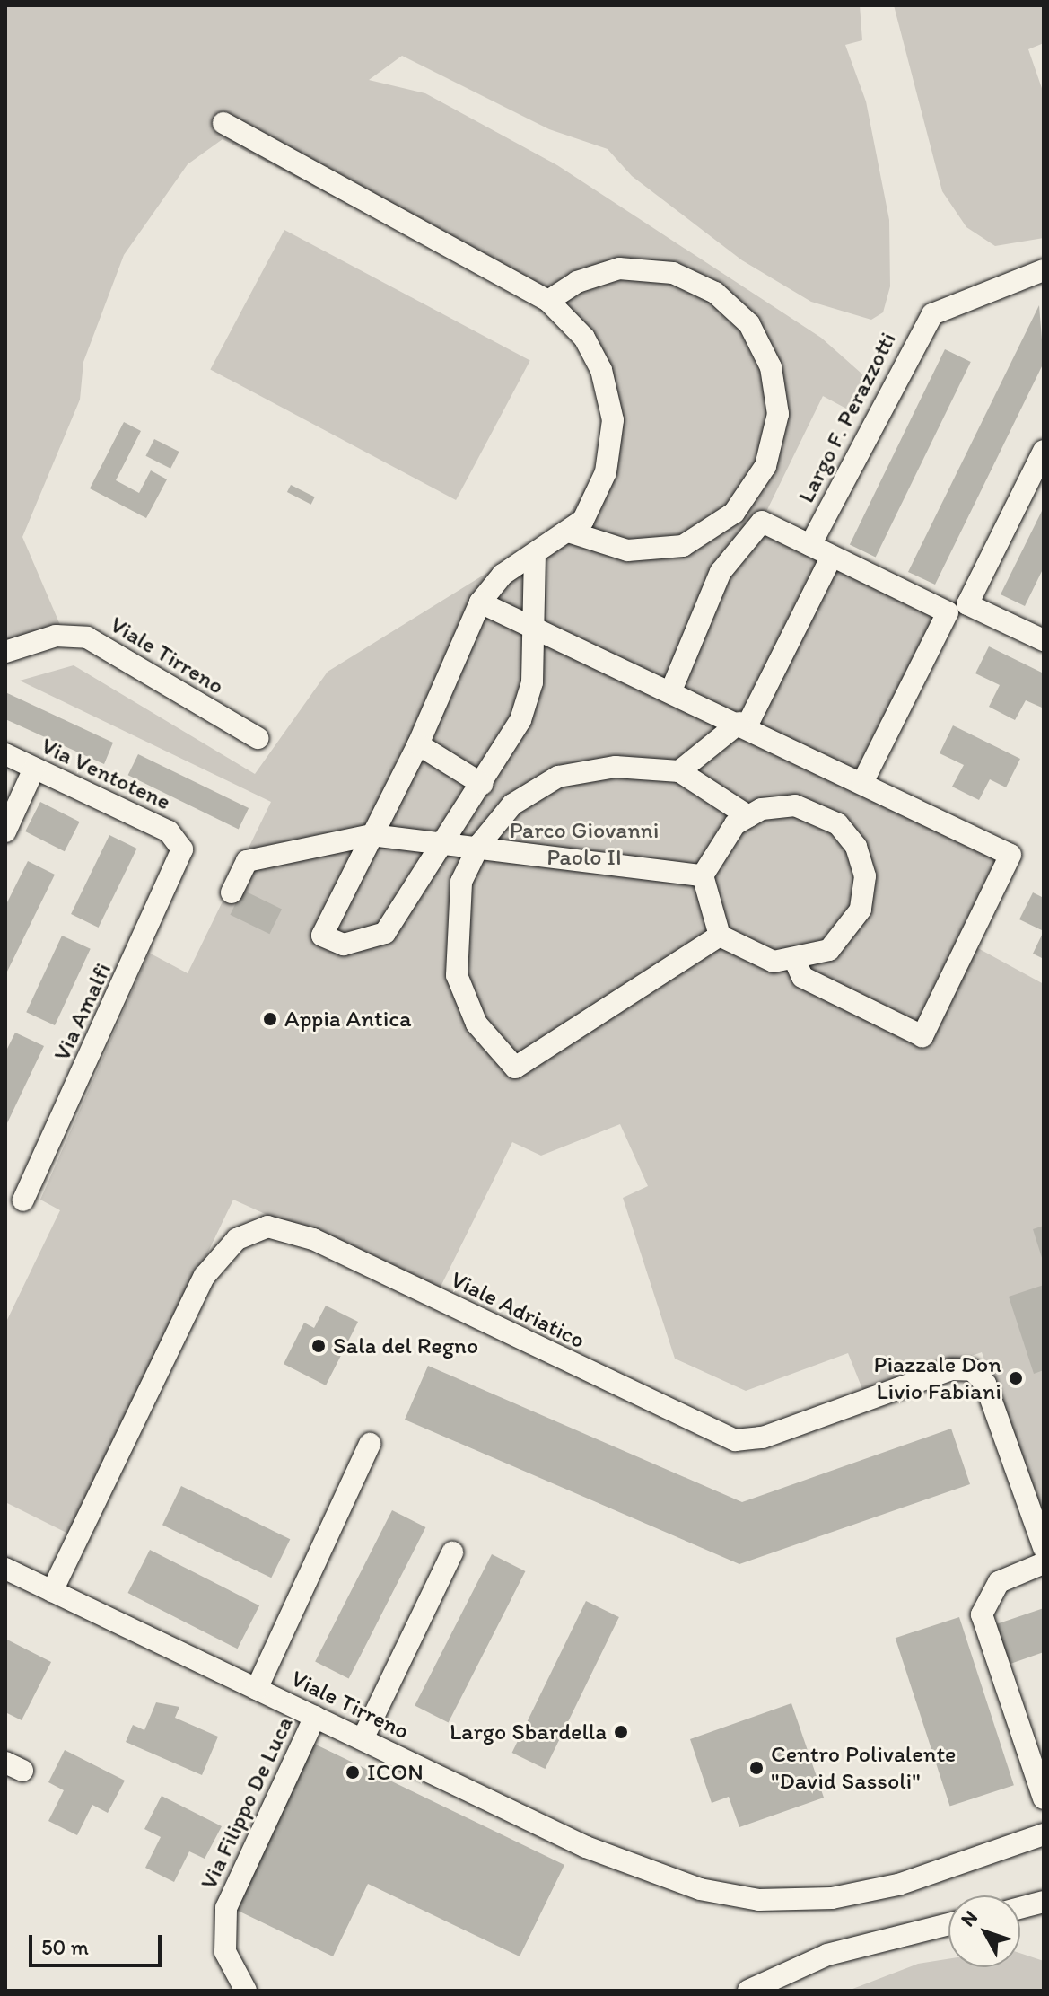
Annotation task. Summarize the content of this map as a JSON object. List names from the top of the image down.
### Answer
{
  "streets": {
    "street": [
      "Largo F. Perazzotti",
      "Viale Tirreno",
      "Via Ventotene",
      "Via Amalfi",
      "Viale Adriatico",
      "Via Filippo De Luca"
    ]
  },
  "crossings": [
    ["Viale Tirreno", "Viale Adriatico"],
    ["Viale Tirreno", "Via Filippo De Luca"],
    ["Via Ventotene", "Via Amalfi"]
  ],
  "parks": ["Parco Giovanni Paolo II"],
  "places": [
    "Appia Antica",
    "Sala del Regno",
    "Piazzale Don Livio Fabiani",
    "Largo Sbardella",
    "Centro Polivalente \"David Sassoli\"",
    "ICON"
  ],
  "scale_bar": "50 m",
  "north": "top left"
}
